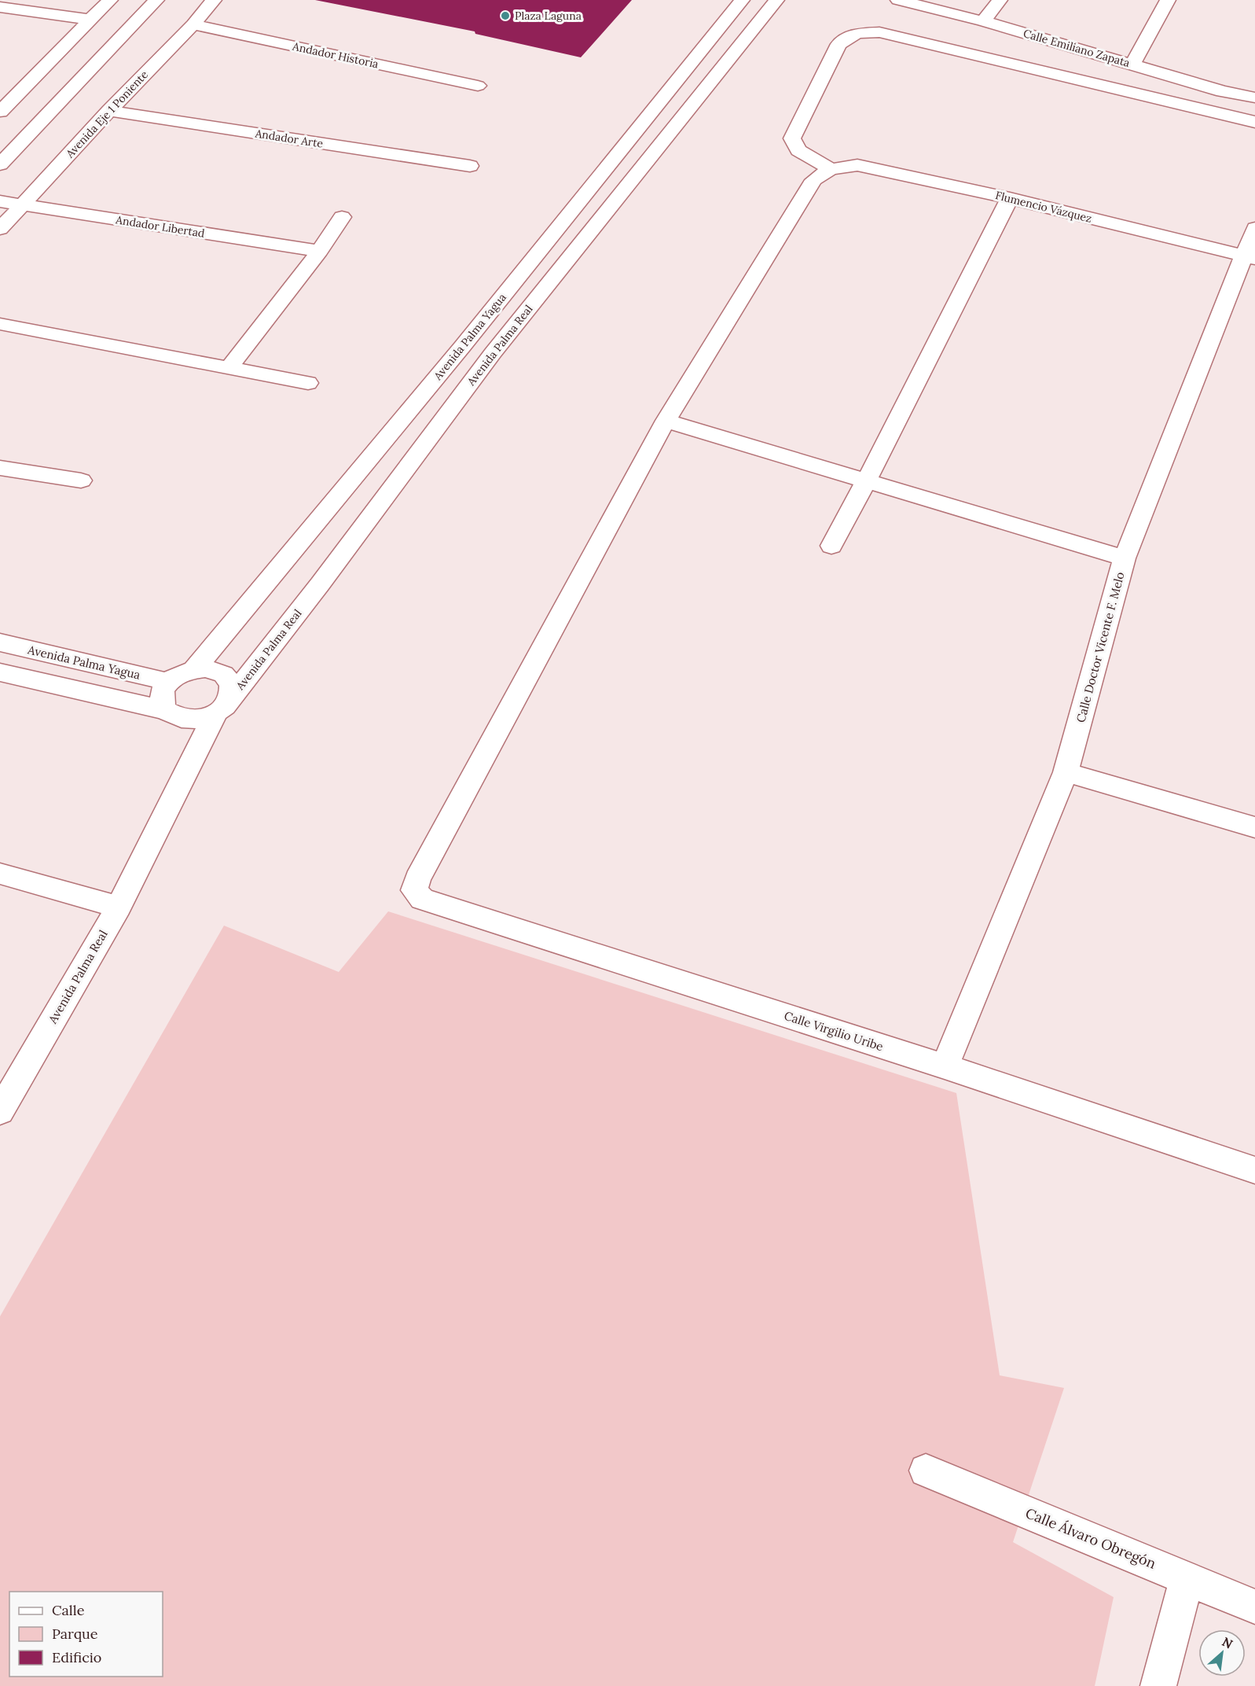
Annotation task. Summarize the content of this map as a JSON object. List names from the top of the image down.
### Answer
{
  "streets": {
    "street": [
      "Calle Emiliano Zapata",
      "Andador Historia",
      "Avenida Eje 1 Poniente",
      "Andador Arte",
      "Flumencio Vázquez",
      "Andador Libertad",
      "Avenida Palma Yagua",
      "Avenida Palma Real",
      "Calle Doctor Vicente F. Melo",
      "Calle Virgilio Uribe",
      "Calle Álvaro Obregón"
    ]
  },
  "crossings": [
    ["Andador Historia", "Avenida Eje 1 Poniente"],
    ["Avenida Eje 1 Poniente", "Andador Arte"],
    ["Avenida Eje 1 Poniente", "Andador Libertad"],
    ["Flumencio Vázquez", "Calle Doctor Vicente F. Melo"],
    ["Avenida Palma Yagua", "Avenida Palma Real"],
    ["Calle Doctor Vicente F. Melo", "Calle Virgilio Uribe"]
  ],
  "places": ["Plaza Laguna"],
  "legend": ["Calle", "Parque", "Edificio"],
  "north": "top right"
}
